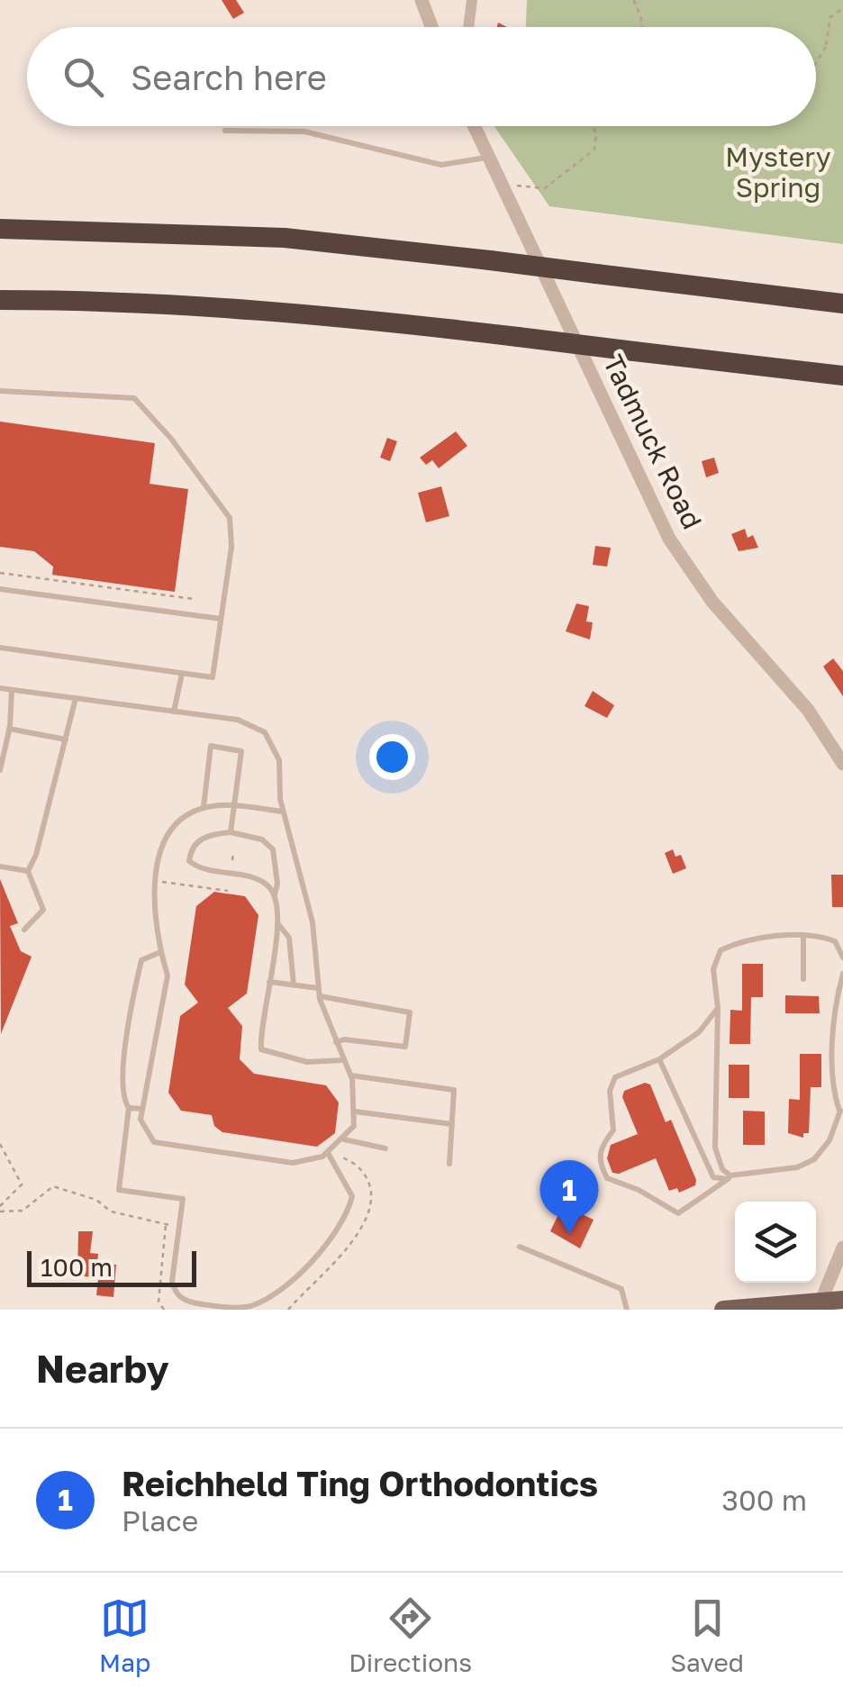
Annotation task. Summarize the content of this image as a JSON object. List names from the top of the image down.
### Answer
{
  "streets": {
    "street": ["Tadmuck Road"]
  },
  "parks": ["Mystery Spring"],
  "scale_bar": "100 m",
  "page": {
    "search": "Search here",
    "pins": "1",
    "scale": "100 m",
    "heading": "Nearby",
    "list": [
      {
        "mark": "1",
        "name": "Reichheld Ting Orthodontics",
        "note": "Place",
        "value": "300 m"
      }
    ],
    "nav": ["Map", "Directions", "Saved"]
  }
}
